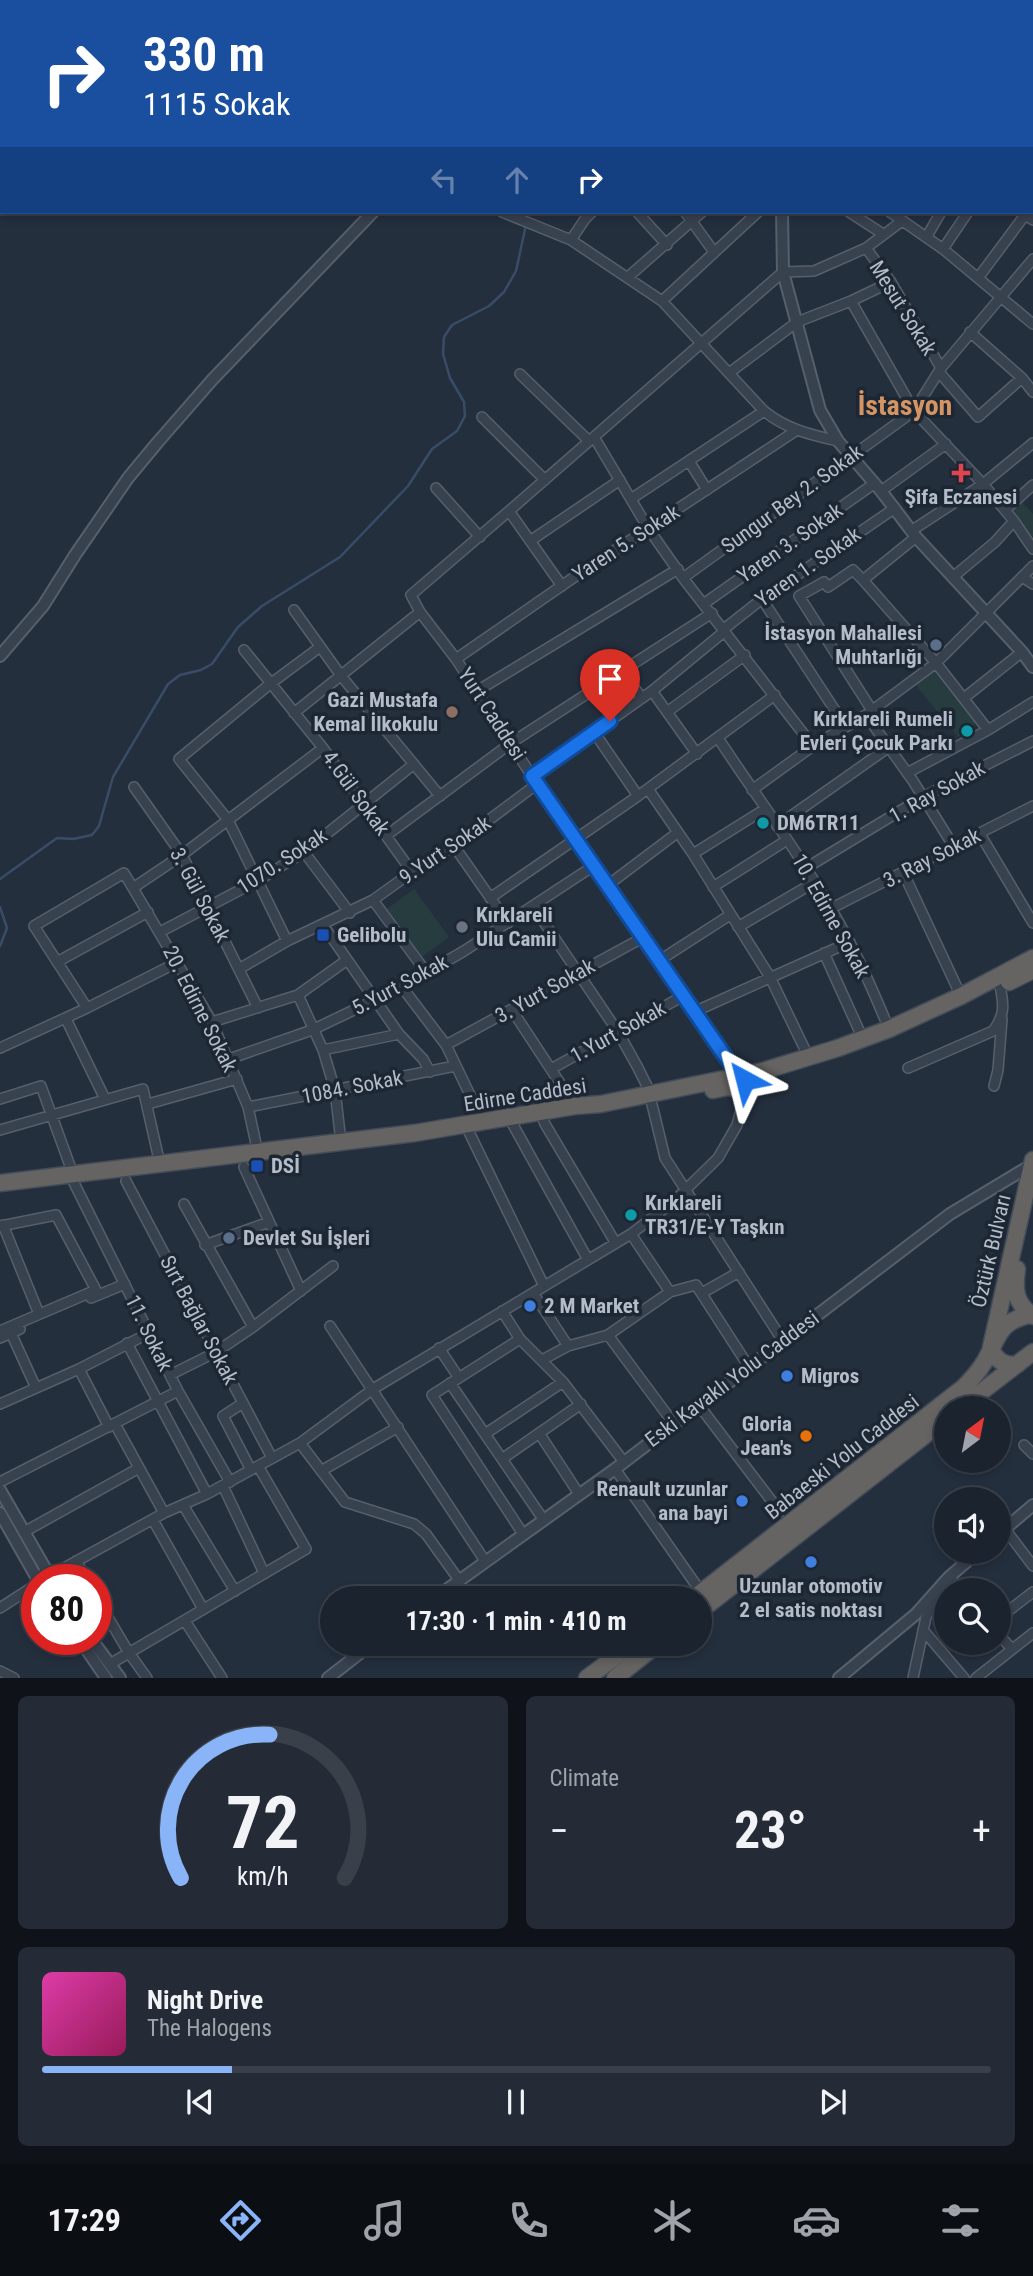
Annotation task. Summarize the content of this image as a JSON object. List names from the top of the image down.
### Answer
{
  "streets": {
    "highway": ["Edirne Caddesi", "Öztürk Bulvarı", "Babaeski Yolu Caddesi"],
    "street": [
      "Mesut Sokak",
      "Sungur Bey 2. Sokak",
      "Yaren 5. Sokak",
      "Yaren 3. Sokak",
      "Yaren 1. Sokak",
      "Yurt Caddesi",
      "1. Ray Sokak",
      "4.Gül Sokak",
      "9.Yurt Sokak",
      "3. Ray Sokak",
      "1070. Sokak",
      "3. Gül Sokak",
      "10. Edirne Sokak",
      "5.Yurt Sokak",
      "3. Yurt Sokak",
      "20. Edirne Sokak",
      "1.Yurt Sokak",
      "1084. Sokak",
      "Sırt Bağlar Sokak",
      "11. Sokak",
      "Eski Kavaklı Yolu Caddesi"
    ]
  },
  "crossings": [
    ["Mesut Sokak", "Sungur Bey 2. Sokak"],
    ["Sungur Bey 2. Sokak", "Yurt Caddesi"],
    ["Yaren 5. Sokak", "Yurt Caddesi"],
    ["Yaren 1. Sokak", "9.Yurt Sokak"],
    ["Yurt Caddesi", "9.Yurt Sokak"],
    ["Yurt Caddesi", "5.Yurt Sokak"],
    ["Yurt Caddesi", "3. Yurt Sokak"],
    ["Yurt Caddesi", "1.Yurt Sokak"],
    ["Yurt Caddesi", "Edirne Caddesi"],
    ["1. Ray Sokak", "10. Edirne Sokak"],
    ["4.Gül Sokak", "9.Yurt Sokak"],
    ["4.Gül Sokak", "1070. Sokak"],
    ["9.Yurt Sokak", "3. Gül Sokak"],
    ["3. Ray Sokak", "10. Edirne Sokak"],
    ["1070. Sokak", "3. Gül Sokak"],
    ["1070. Sokak", "20. Edirne Sokak"],
    ["10. Edirne Sokak", "Edirne Caddesi"],
    ["5.Yurt Sokak", "20. Edirne Sokak"],
    ["20. Edirne Sokak", "1084. Sokak"],
    ["20. Edirne Sokak", "Edirne Caddesi"],
    ["Edirne Caddesi", "11. Sokak"],
    ["Öztürk Bulvarı", "Eski Kavaklı Yolu Caddesi"],
    ["Öztürk Bulvarı", "Babaeski Yolu Caddesi"]
  ],
  "districts": ["İstasyon"],
  "places": {
    "health": ["Şifa Eczanesi"],
    "other": [
      "İstasyon Mahallesi Muhtarlığı",
      "Gazi Mustafa Kemal İlkokulu",
      "Kırklareli Rumeli Evleri Çocuk Parkı",
      "DM6TR11",
      "Kırklareli Ulu Camii",
      "Kırklareli TR31/E-Y Taşkın",
      "Devlet Su İşleri",
      "2 M Market",
      "Migros",
      "Gloria Jean's",
      "Renault uzunlar ana bayi",
      "Uzunlar otomotiv 2 el satis noktası"
    ],
    "transit": ["Gelibolu", "DSİ"]
  },
  "north": "top right",
  "page": {
    "turn": ["330 m", "1115 Sokak"],
    "limit": "80",
    "trip": "17:30 · 1 min · 410 m",
    "tile": "Climate",
    "heat": ["−", "23°", "+"],
    "song": ["Night Drive", "The Halogens"],
    "tabs": "17:29",
    "gauge": ["72", "km/h"]
  }
}
